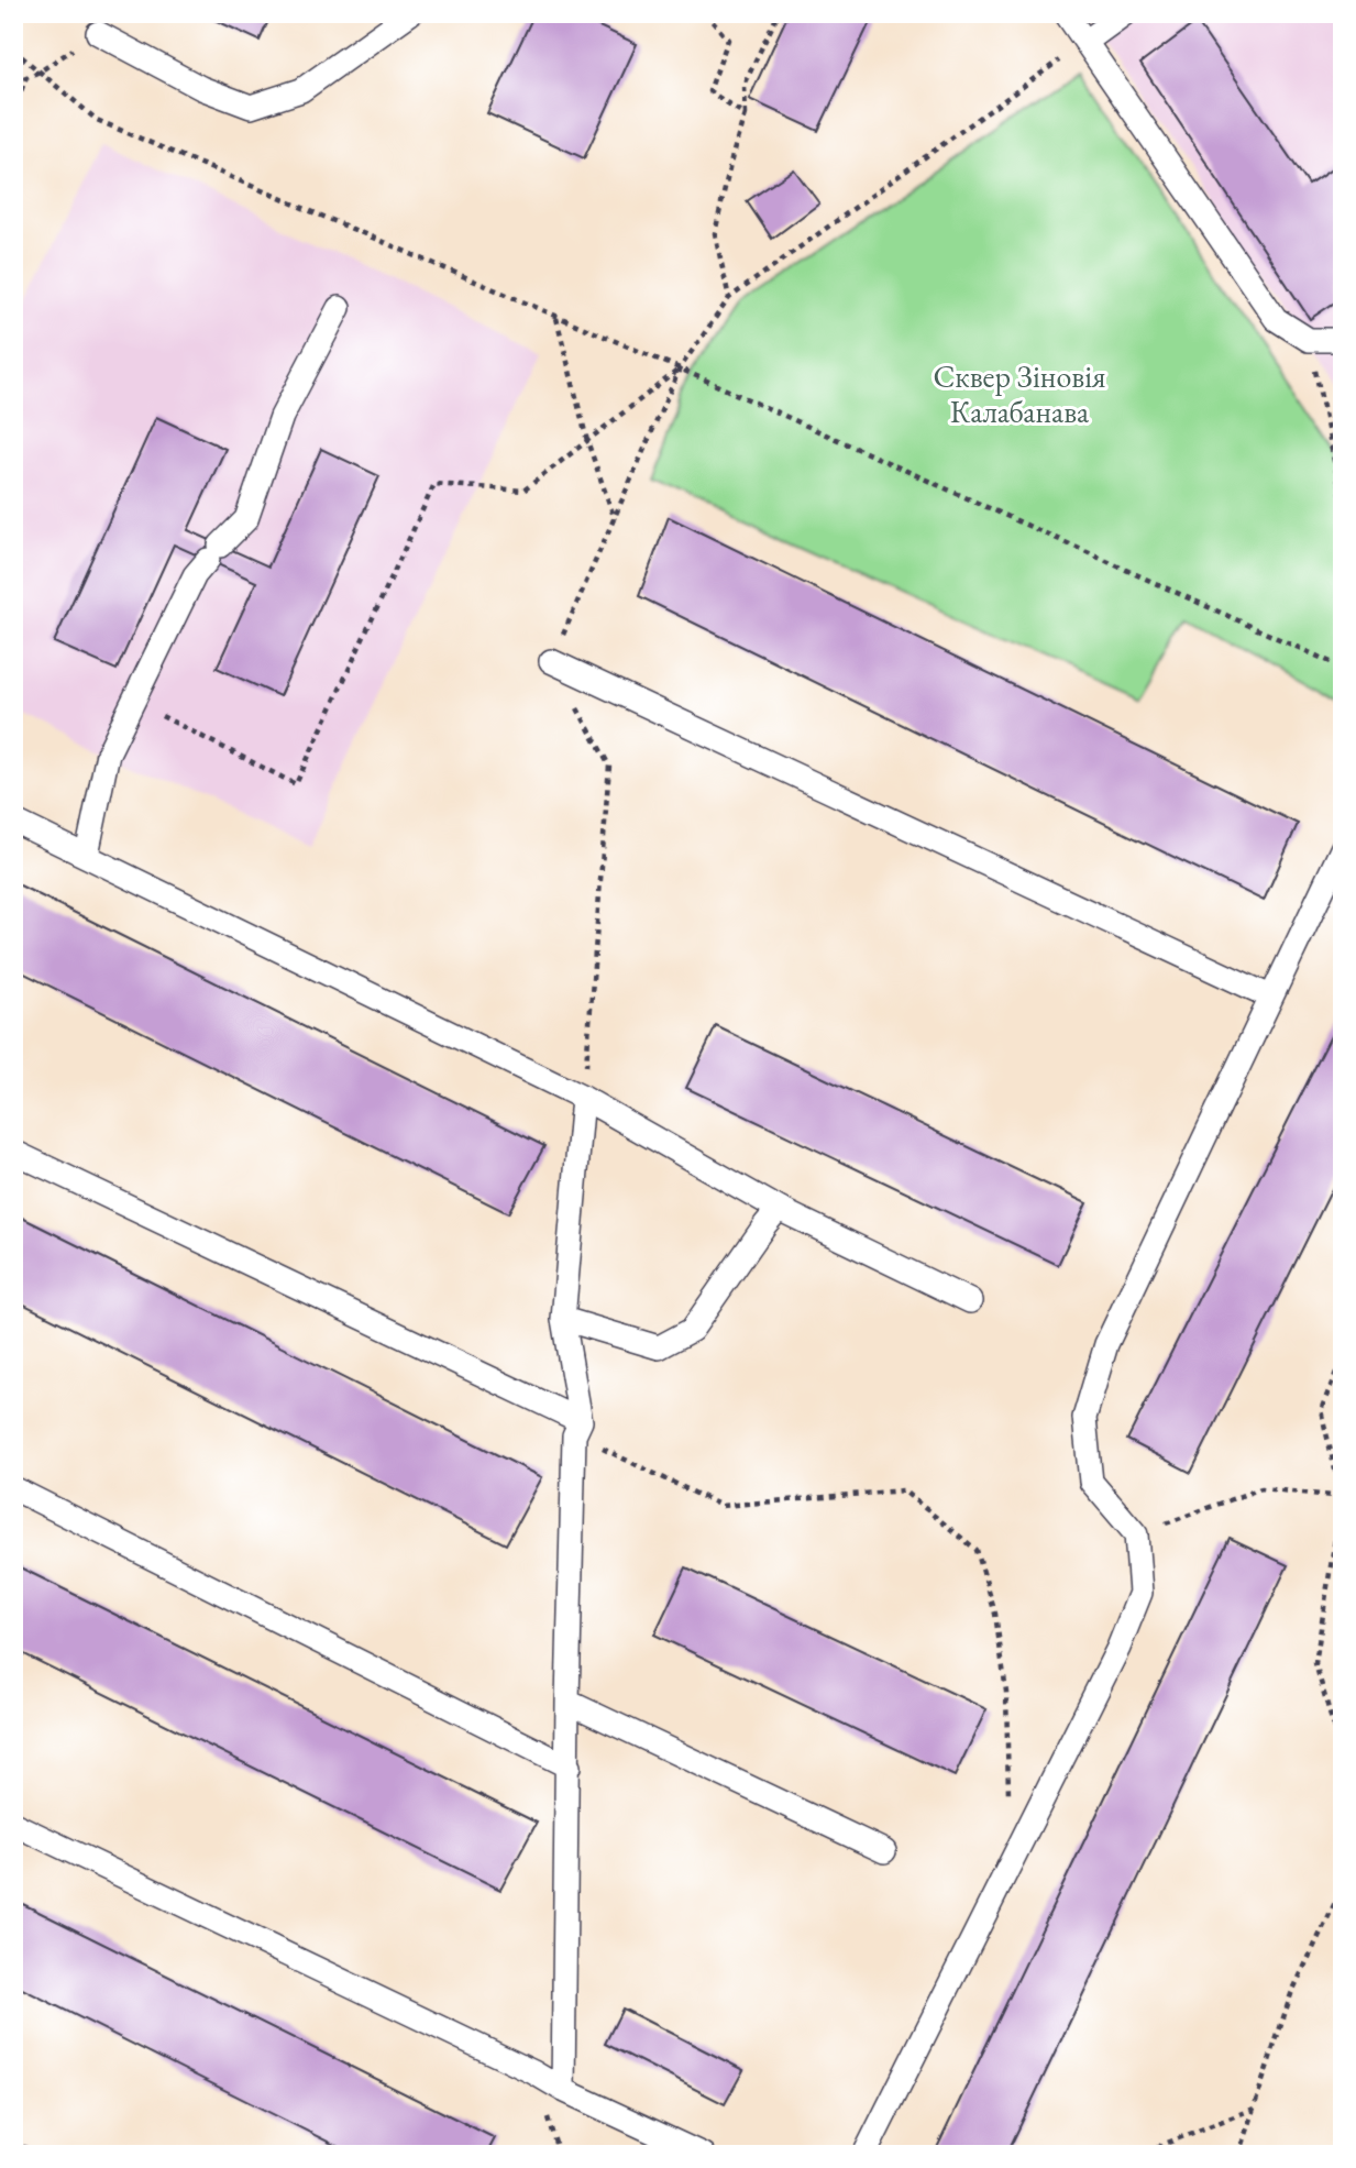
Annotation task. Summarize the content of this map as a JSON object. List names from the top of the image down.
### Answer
{
  "parks": ["Сквер Зіновія Калабанава"]
}
